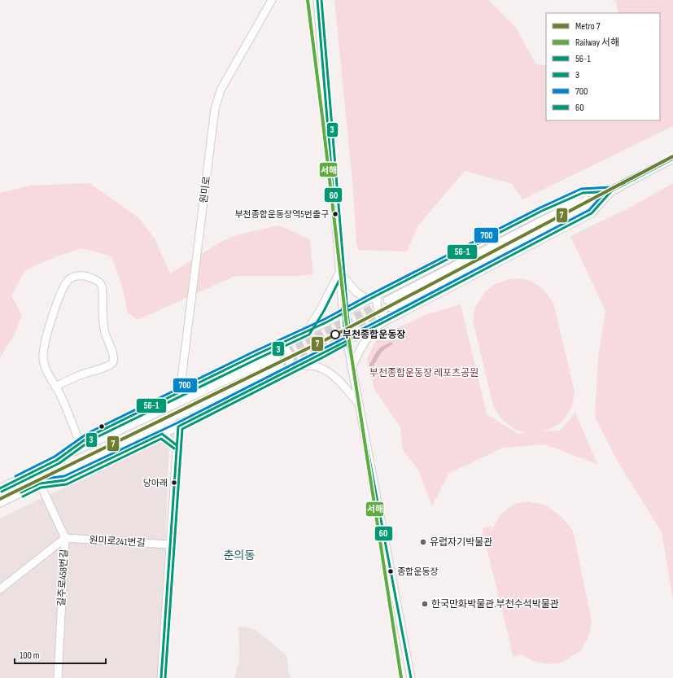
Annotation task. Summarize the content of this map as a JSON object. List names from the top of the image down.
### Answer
{
  "streets": {
    "street": ["원미로", "원미로241번길", "길주로458번길"]
  },
  "crossings": [
    ["원미로241번길", "길주로458번길"]
  ],
  "districts": ["춘의동"],
  "parks": ["부천종합운동장 레포츠공원"],
  "places": [
    "부천종합운동장역5번출구",
    "부천종합운동장",
    "당아래",
    "유럽자기박물관",
    "종합운동장",
    "한국만화박물관.부천수석박물관"
  ],
  "lines": [
    "rail line 서해",
    "transit line 3",
    "transit line 60",
    "transit line 700",
    "metro line 7",
    "transit line 56-1"
  ],
  "legend": [
    "Metro 7",
    "Railway 서해",
    "56-1",
    "3",
    "700",
    "60"
  ],
  "scale_bar": "100 m"
}
